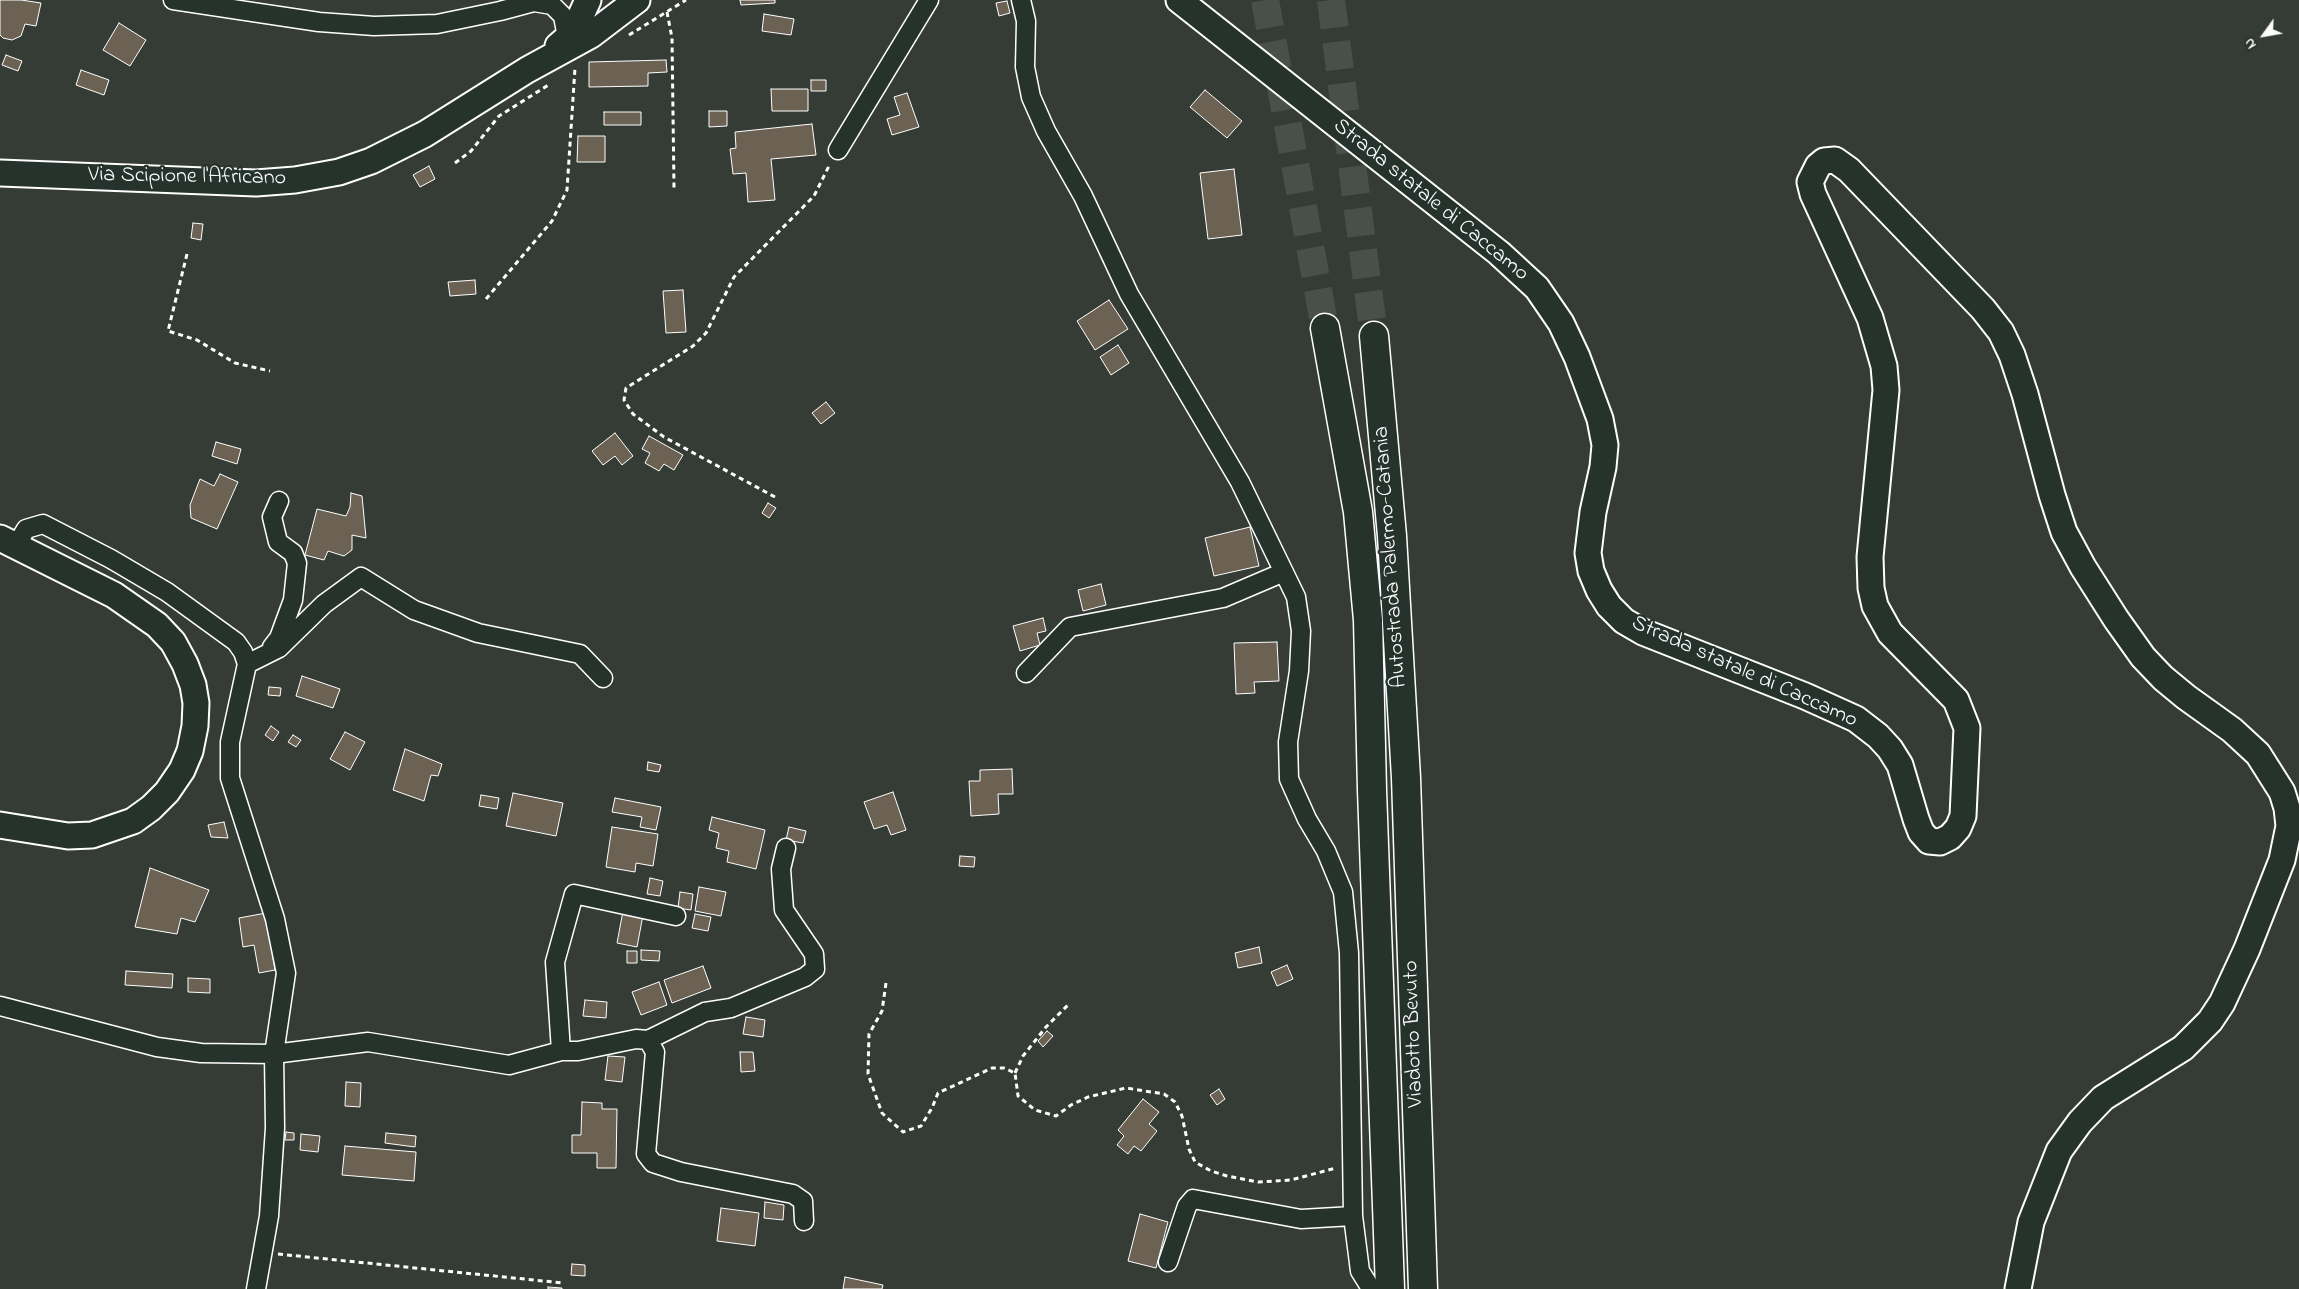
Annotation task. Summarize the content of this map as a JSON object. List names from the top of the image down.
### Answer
{
  "streets": {
    "highway": ["Autostrada Palermo-Catania", "Viadotto Bevuto"],
    "main road": ["Via Scipione l'Africano", "Strada statale di Caccamo"]
  },
  "crossings": [
    ["Autostrada Palermo-Catania", "Viadotto Bevuto"]
  ],
  "north": "bottom left"
}
